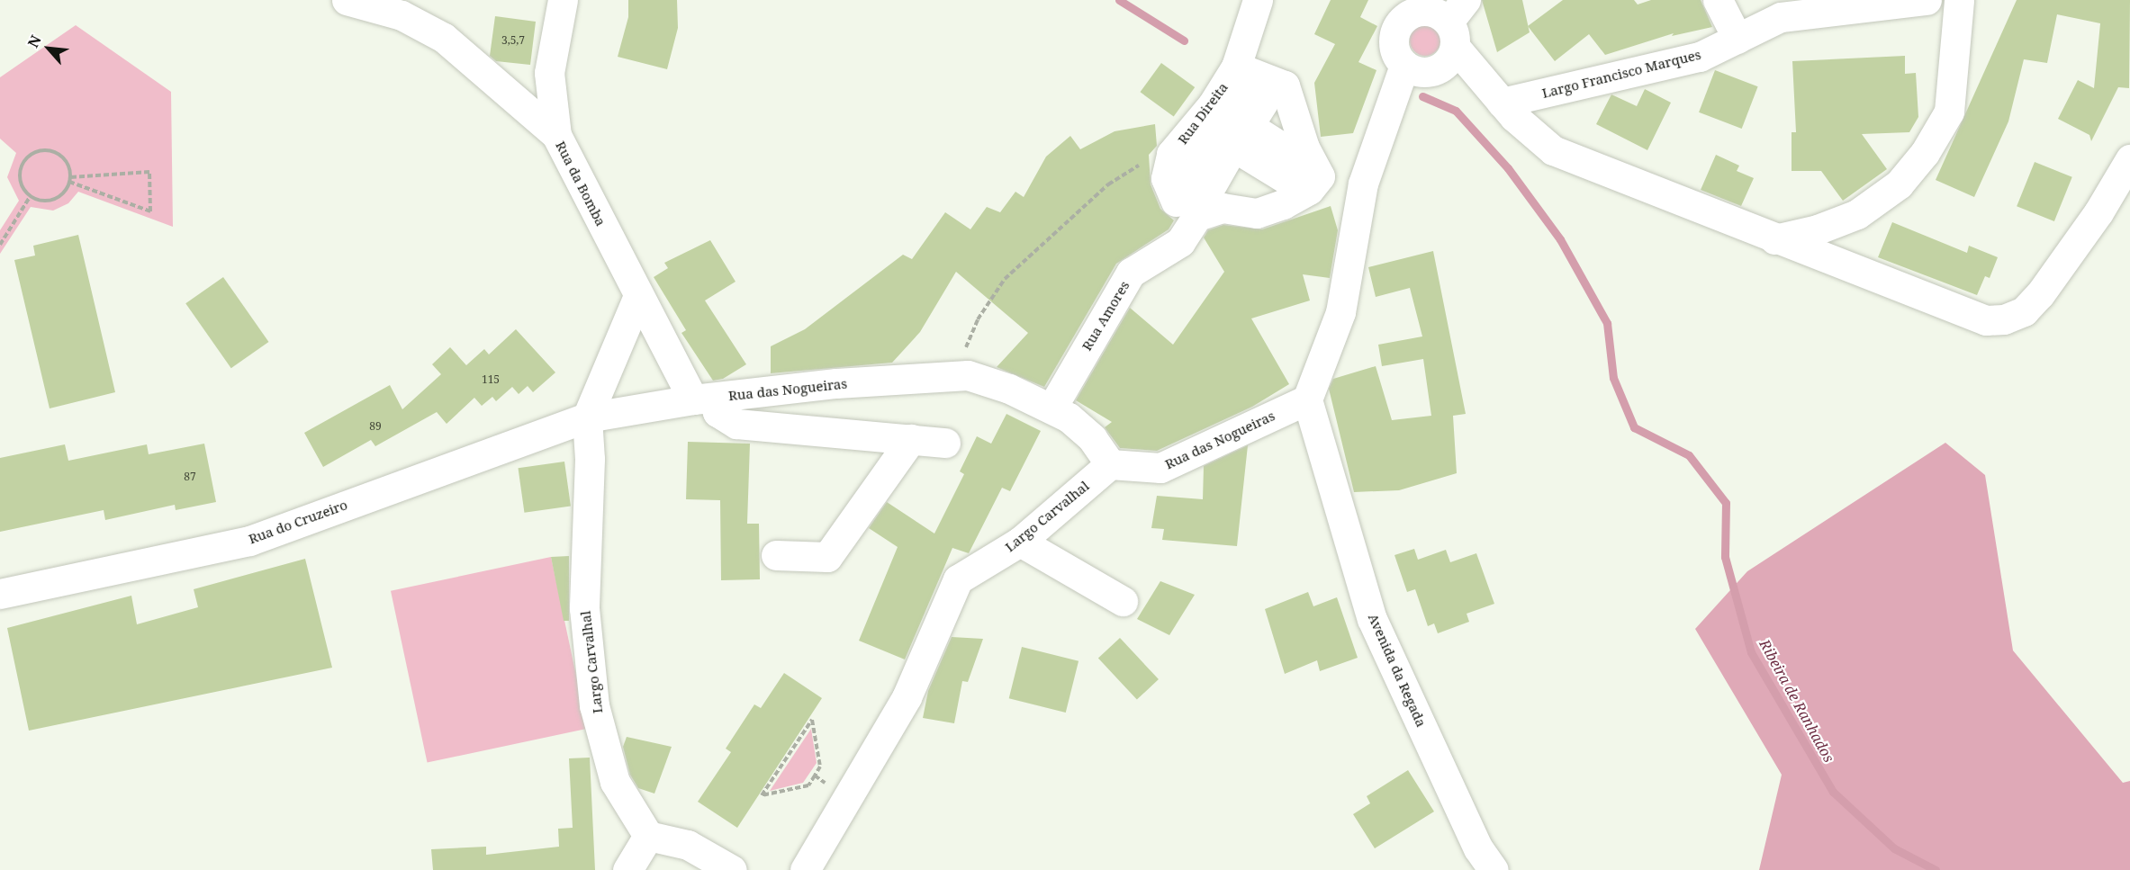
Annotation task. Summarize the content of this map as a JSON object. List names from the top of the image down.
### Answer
{
  "streets": {
    "street": [
      "Largo Francisco Marques",
      "Rua Direita",
      "Rua da Bomba",
      "Rua Amores",
      "Rua das Nogueiras",
      "Largo Carvalhal",
      "Rua do Cruzeiro",
      "Avenida da Regada"
    ]
  },
  "crossings": [
    ["Rua Direita", "Rua Amores"],
    ["Rua da Bomba", "Rua das Nogueiras"],
    ["Rua Amores", "Rua das Nogueiras"],
    ["Rua das Nogueiras", "Largo Carvalhal"],
    ["Rua das Nogueiras", "Rua do Cruzeiro"],
    ["Rua das Nogueiras", "Avenida da Regada"],
    ["Largo Carvalhal", "Rua do Cruzeiro"]
  ],
  "water": ["Ribeira de Ranhados"],
  "house_numbers": [
    "3,5,7",
    "115",
    "89",
    "87"
  ],
  "north": "top left"
}
